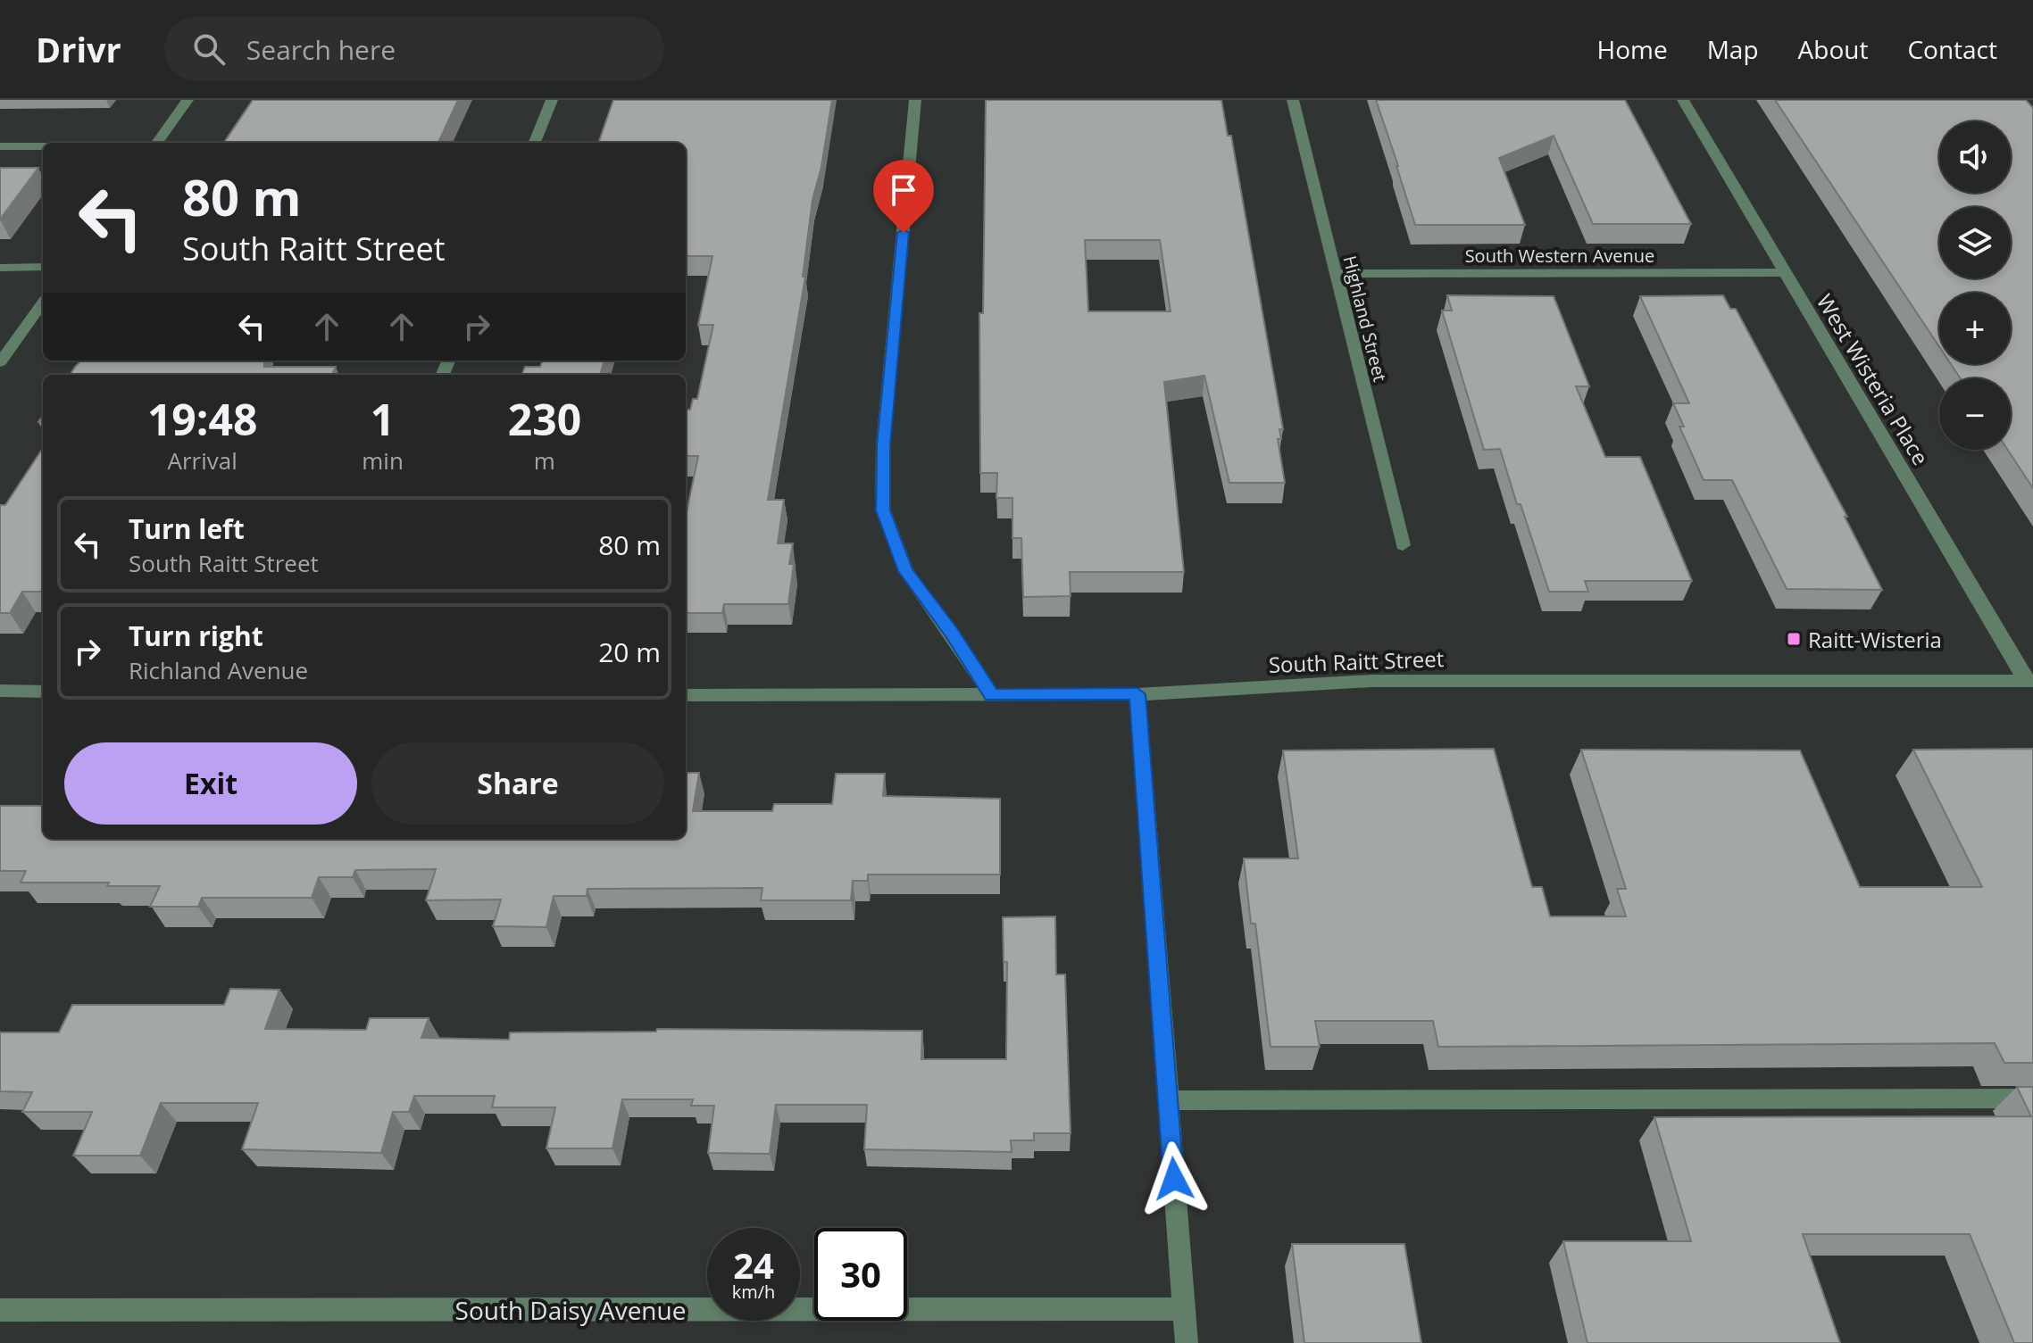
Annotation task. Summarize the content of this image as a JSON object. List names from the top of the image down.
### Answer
{
  "streets": {
    "street": [
      "South Western Avenue",
      "Highland Street",
      "West Wisteria Place",
      "South Raitt Street",
      "South Daisy Avenue"
    ]
  },
  "crossings": [
    ["South Western Avenue", "Highland Street"],
    ["South Western Avenue", "West Wisteria Place"],
    ["West Wisteria Place", "South Raitt Street"]
  ],
  "places": {
    "transit": ["Raitt-Wisteria"]
  },
  "page": {
    "header": "Drivr",
    "search": "Search here",
    "nav": [
      "Home",
      "Map",
      "About",
      "Contact"
    ],
    "map_buttons": ["+", "−"],
    "turn": ["80 m", "South Raitt Street"],
    "eta": [
      "19:48",
      "Arrival",
      "1",
      "min",
      "230",
      "m"
    ],
    "list": [
      {
        "name": "Turn left",
        "note": "South Raitt Street",
        "value": "80 m"
      },
      {
        "name": "Turn right",
        "note": "Richland Avenue",
        "value": "20 m"
      }
    ],
    "buttons": ["Exit", "Share"],
    "speed": "24 km/h",
    "limit": "30"
  }
}
